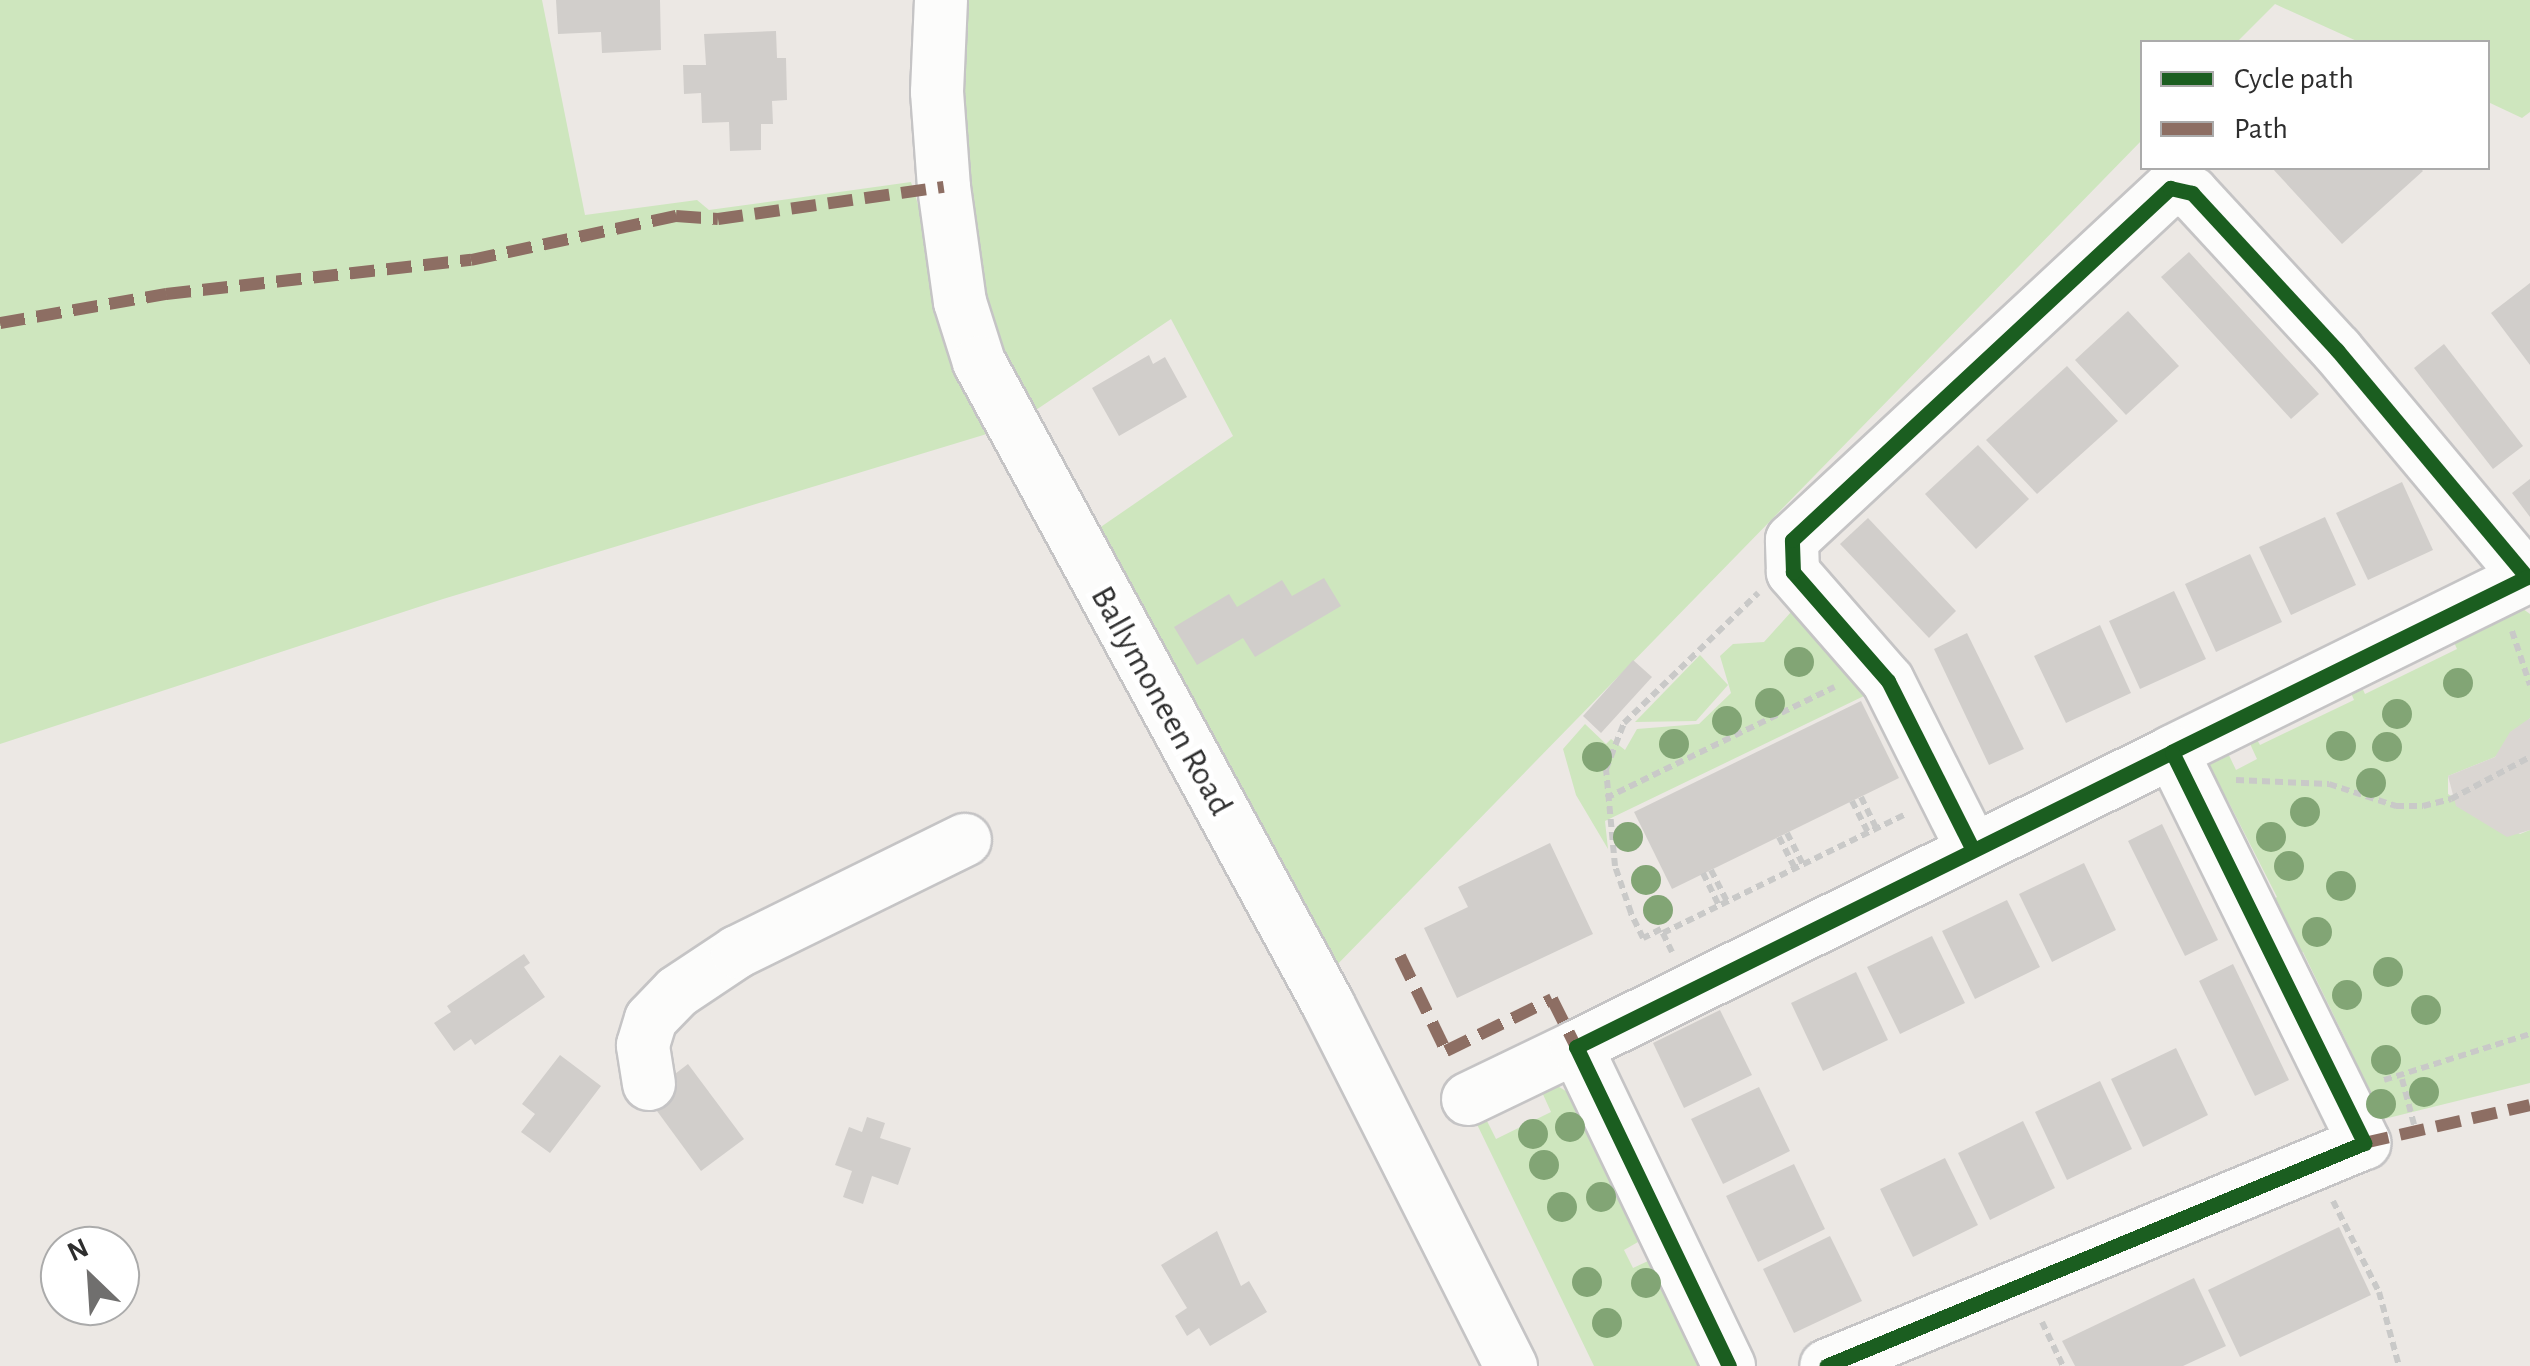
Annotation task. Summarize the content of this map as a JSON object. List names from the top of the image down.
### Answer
{
  "streets": {
    "street": ["Ballymoneen Road"]
  },
  "legend": ["Cycle path", "Path"],
  "north": "top left"
}
